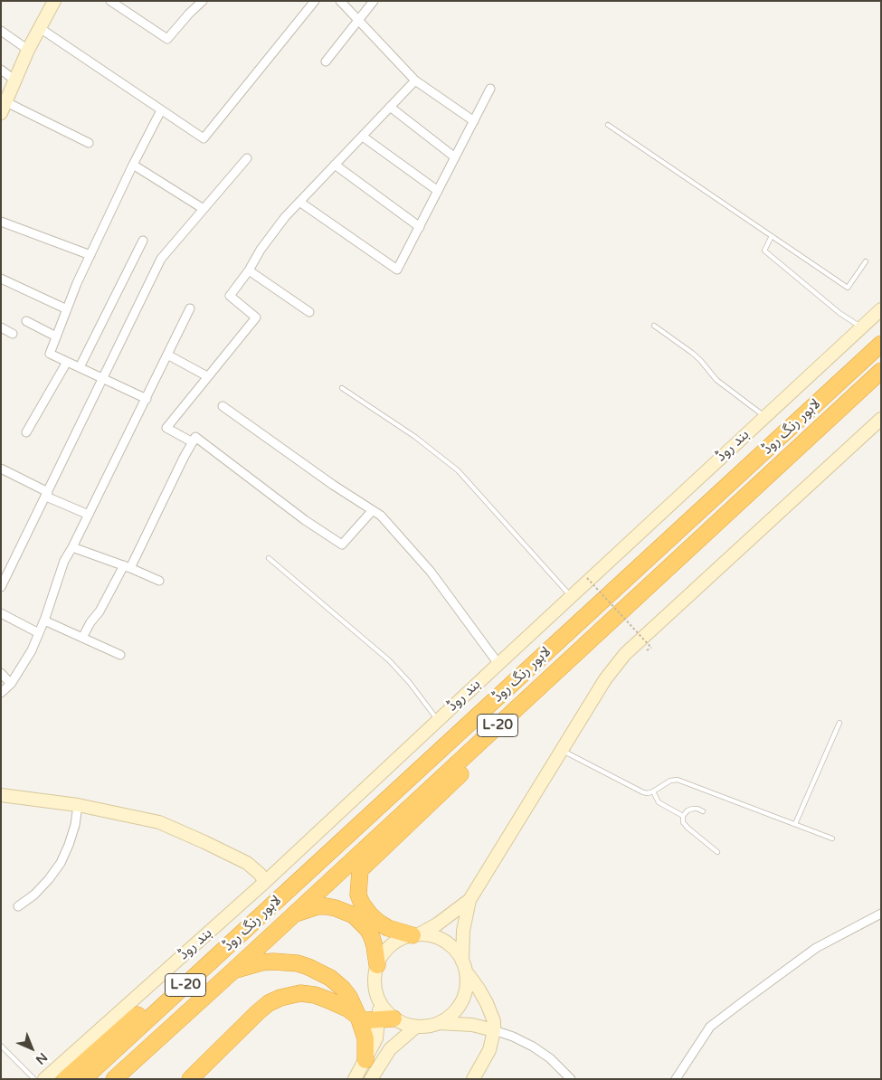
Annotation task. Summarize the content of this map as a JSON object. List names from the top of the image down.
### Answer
{
  "streets": {
    "highway": ["لاہور رنگ روڈ", "L-20"],
    "main road": ["بند روڈ"]
  },
  "north": "bottom right"
}
